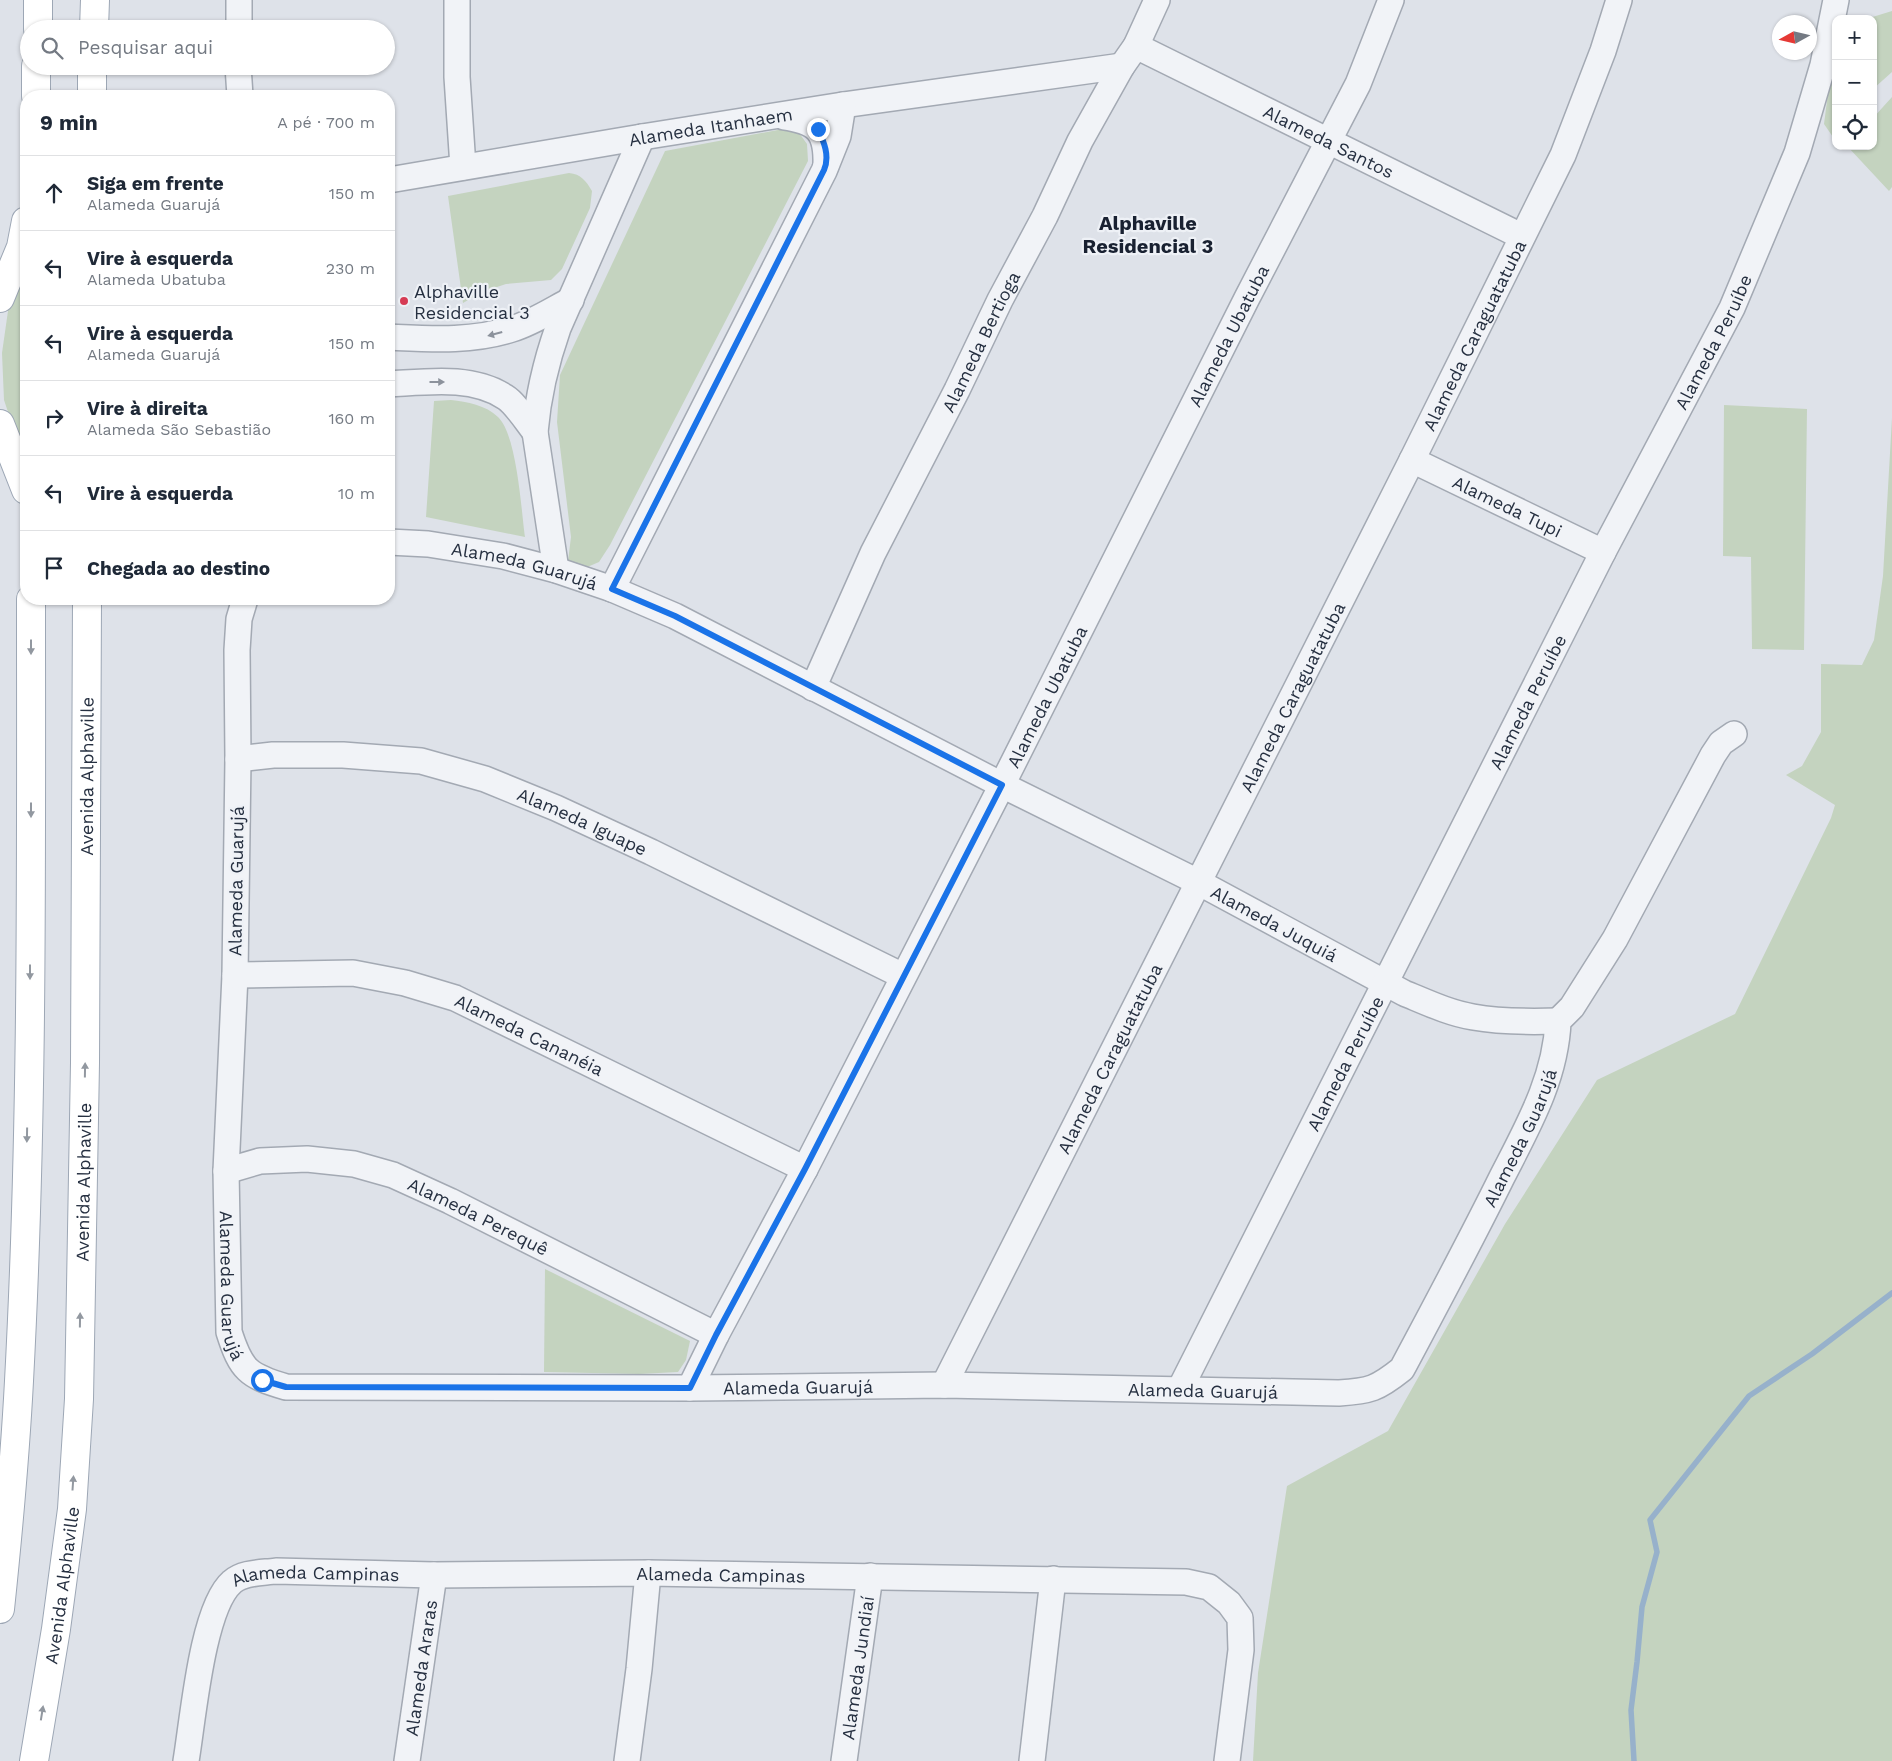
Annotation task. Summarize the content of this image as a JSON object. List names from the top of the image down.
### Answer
{
  "streets": {
    "main road": ["Avenida Alphaville"],
    "street": [
      "Alameda Itanhaem",
      "Alameda Santos",
      "Alameda Ubatuba",
      "Alameda Caraguatatuba",
      "Alameda Bertioga",
      "Alameda Peruíbe",
      "Alameda Tupi",
      "Alameda Guarujá",
      "Alameda Iguape",
      "Alameda Juquiá",
      "Alameda Cananéia",
      "Alameda Perequê",
      "Alameda Campinas",
      "Alameda Araras",
      "Alameda Jundiaí"
    ]
  },
  "crossings": [
    ["Alameda Itanhaem", "Alameda Santos"],
    ["Alameda Itanhaem", "Alameda Bertioga"],
    ["Alameda Santos", "Alameda Ubatuba"],
    ["Alameda Santos", "Alameda Caraguatatuba"],
    ["Alameda Santos", "Alameda Bertioga"],
    ["Alameda Ubatuba", "Alameda Guarujá"],
    ["Alameda Ubatuba", "Alameda Iguape"],
    ["Alameda Ubatuba", "Alameda Juquiá"],
    ["Alameda Ubatuba", "Alameda Cananéia"],
    ["Alameda Ubatuba", "Alameda Perequê"],
    ["Alameda Caraguatatuba", "Alameda Tupi"],
    ["Alameda Caraguatatuba", "Alameda Guarujá"],
    ["Alameda Caraguatatuba", "Alameda Juquiá"],
    ["Alameda Bertioga", "Alameda Guarujá"],
    ["Alameda Peruíbe", "Alameda Tupi"],
    ["Alameda Peruíbe", "Alameda Guarujá"],
    ["Alameda Peruíbe", "Alameda Juquiá"],
    ["Alameda Guarujá", "Alameda Iguape"],
    ["Alameda Guarujá", "Alameda Juquiá"],
    ["Alameda Guarujá", "Alameda Cananéia"],
    ["Alameda Guarujá", "Alameda Perequê"],
    ["Alameda Campinas", "Alameda Araras"],
    ["Alameda Campinas", "Alameda Jundiaí"]
  ],
  "districts": ["Alphaville Residencial 3"],
  "places": ["Alphaville Residencial 3"],
  "north": "left",
  "page": {
    "map_buttons": ["+", "−"],
    "search": "Pesquisar aqui",
    "heading": ["9 min", "A pé · 700 m"],
    "list": [
      ["Siga em frente", "Alameda Guarujá", "150 m"],
      ["Vire à esquerda", "Alameda Ubatuba", "230 m"],
      ["Vire à esquerda", "Alameda Guarujá", "150 m"],
      ["Vire à direita", "Alameda São Sebastião", "160 m"],
      ["Vire à esquerda", "10 m"],
      "Chegada ao destino"
    ]
  }
}
